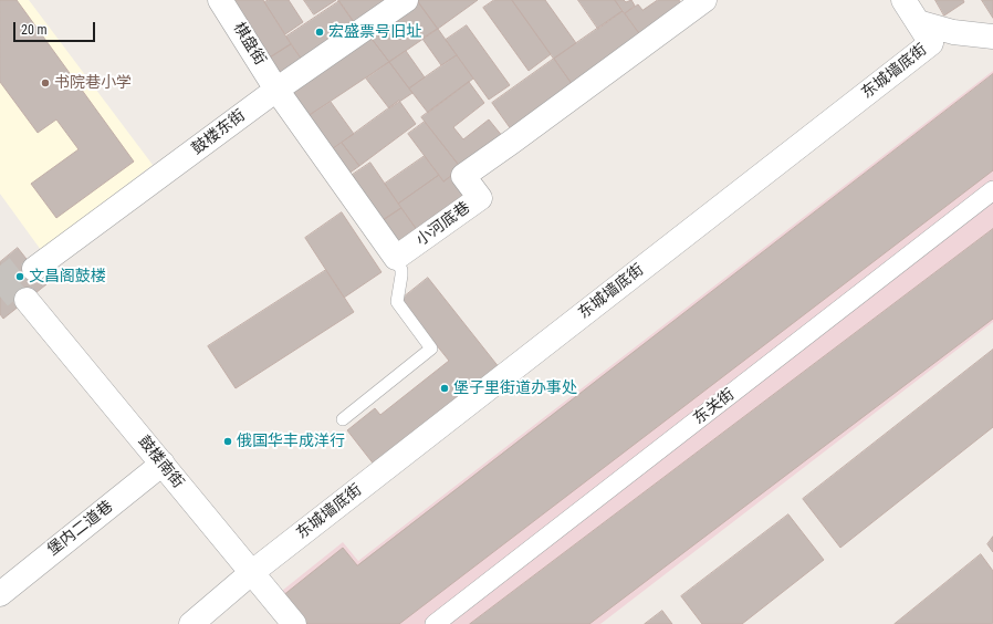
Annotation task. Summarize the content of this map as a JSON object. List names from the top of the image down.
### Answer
{
  "streets": {
    "street": [
      "棋盘街",
      "东城墙底街",
      "鼓楼东街",
      "小河底巷",
      "东关街",
      "鼓楼南街",
      "堡内二道巷"
    ]
  },
  "crossings": [
    ["棋盘街", "鼓楼东街"],
    ["东城墙底街", "鼓楼南街"],
    ["鼓楼南街", "堡内二道巷"]
  ],
  "places": [
    "宏盛票号旧址",
    "书院巷小学",
    "文昌阁鼓楼",
    "堡子里街道办事处",
    "俄国华丰成洋行"
  ],
  "scale_bar": "20 m"
}
